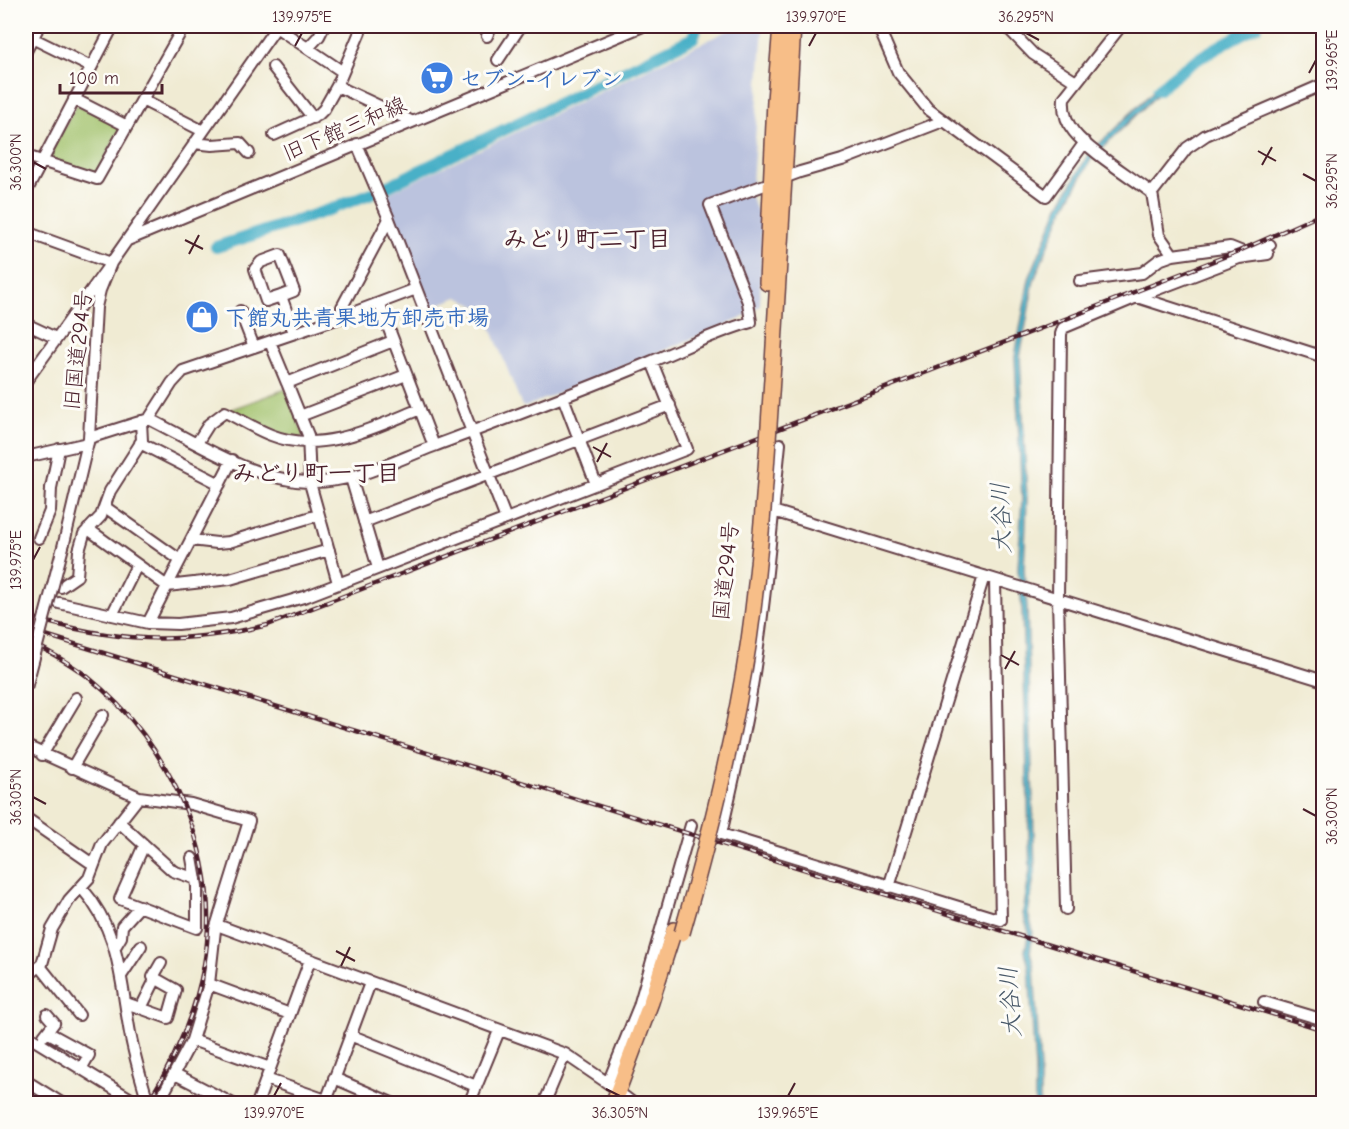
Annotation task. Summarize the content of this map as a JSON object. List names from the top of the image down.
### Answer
{
  "streets": {
    "highway": ["国道294号"],
    "street": ["旧下館三和線", "旧国道294号"]
  },
  "crossings": [
    ["旧下館三和線", "旧国道294号"]
  ],
  "districts": ["みどり町二丁目", "みどり町一丁目"],
  "water": ["大谷川"],
  "places": {
    "supermarket": ["セブン-イレブン"],
    "shop": ["下館丸共青果地方卸売市場"]
  },
  "scale_bar": "100 m",
  "coordinates": [
    "139.975°E",
    "139.970°E",
    "36.295°N",
    "139.965°E",
    "36.300°N",
    "36.305°N"
  ]
}
